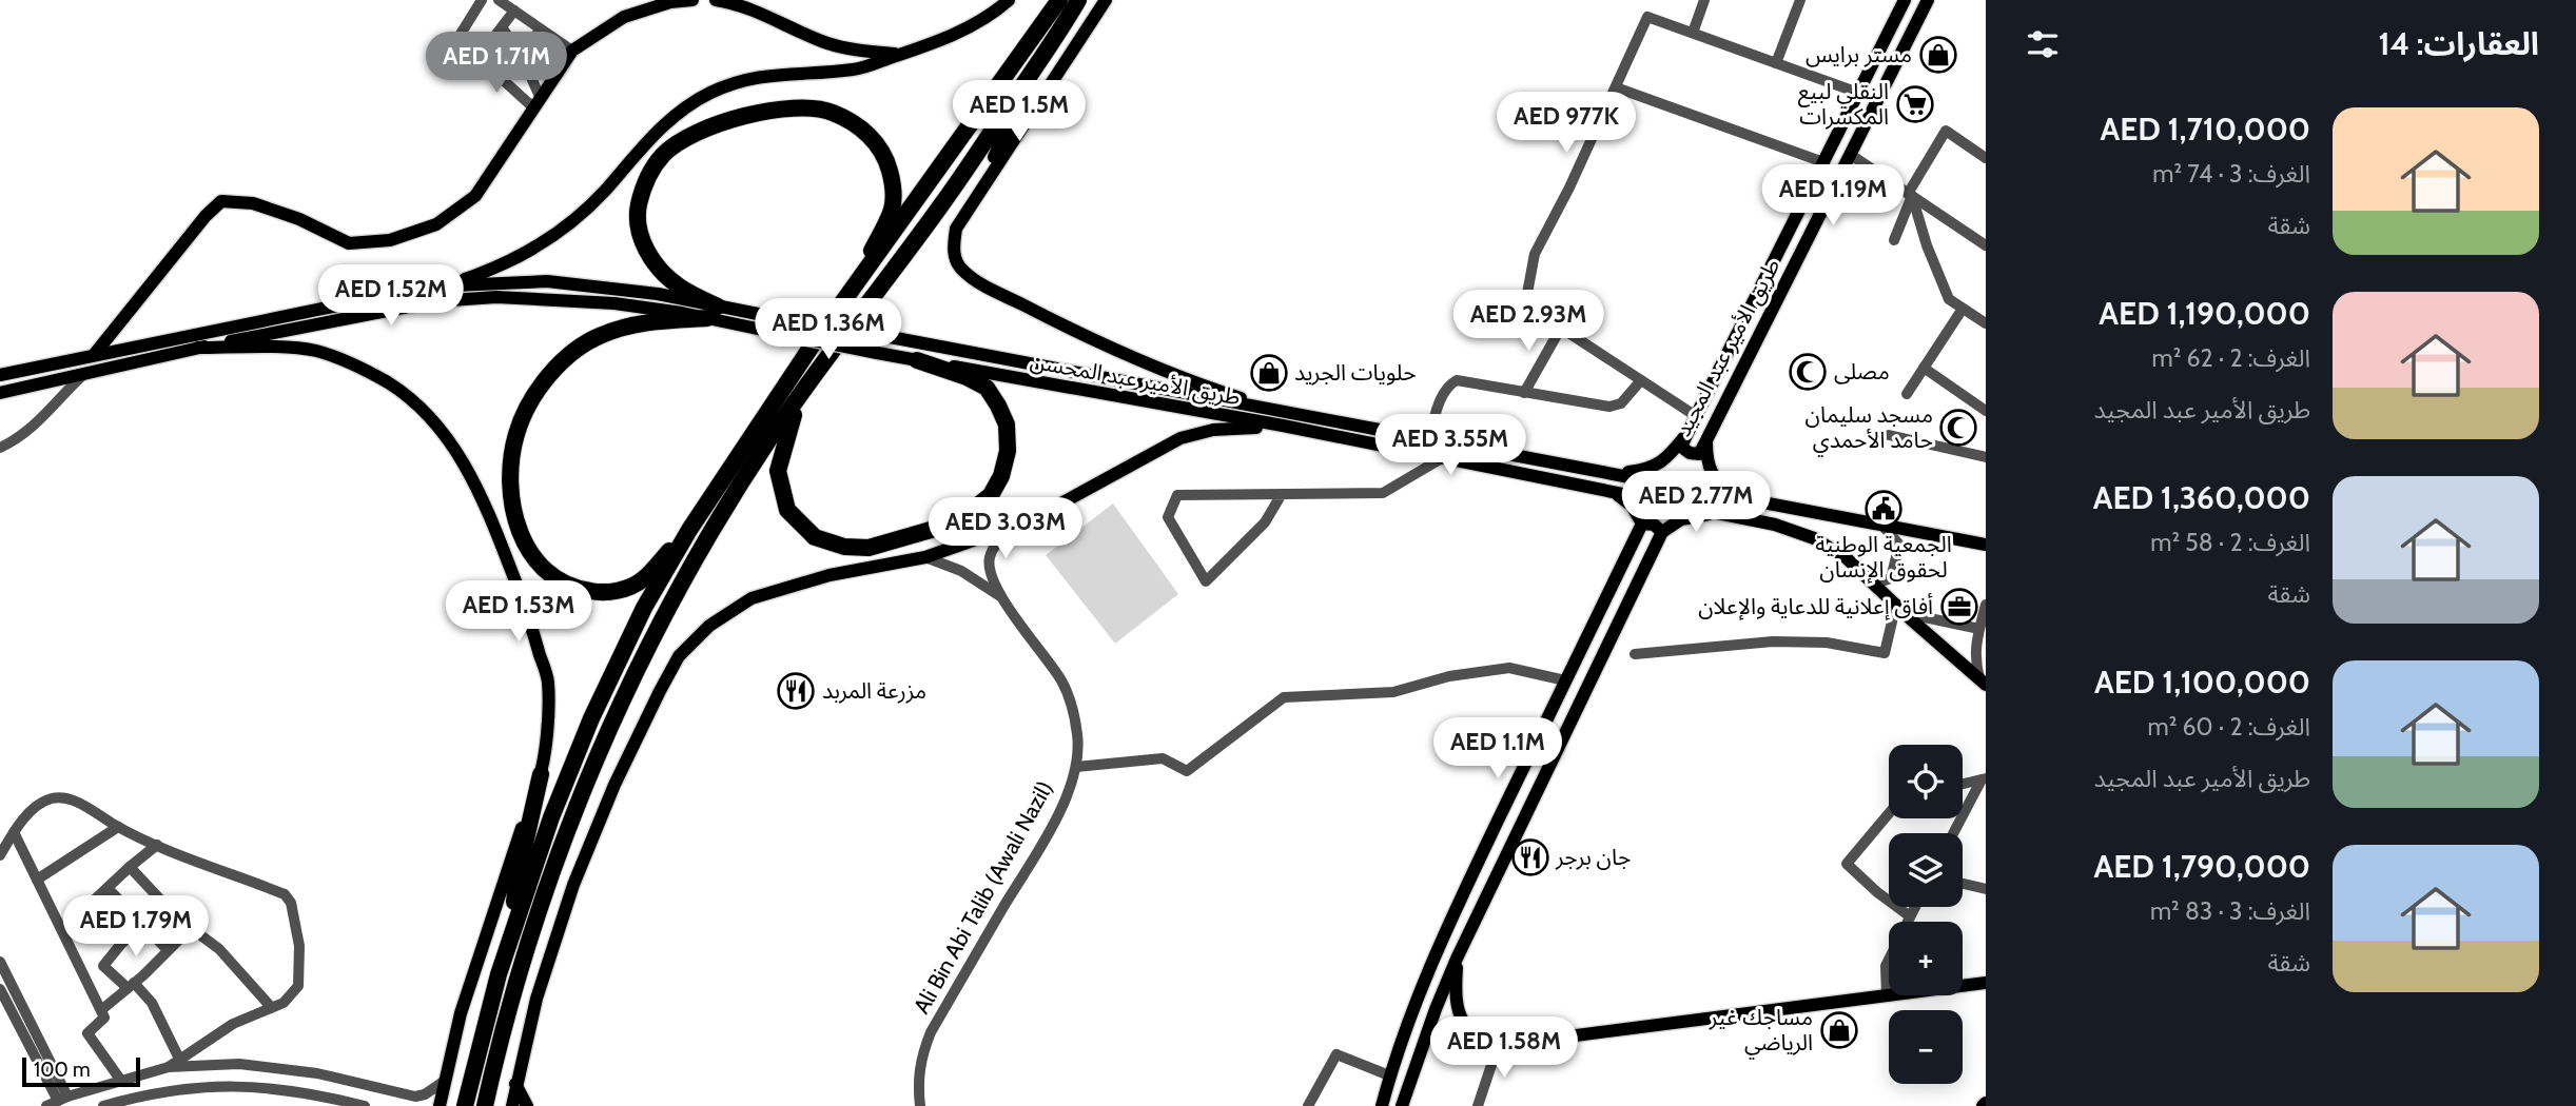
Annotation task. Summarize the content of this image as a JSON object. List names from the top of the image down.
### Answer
{
  "streets": {
    "main road": ["طريق الأمير عبد المجيد", "طريق الأمير عبد المحسن"],
    "street": ["Ali Bin Abi Talib (Awali Nazil)"]
  },
  "places": {
    "shop": ["مستر برايس", "حلويات الجريد", "مساجك غير الرياضي"],
    "supermarket": ["النقلي لبيع المكسرات"],
    "mosque": ["مصلى", "مسجد سليمان حامد الأحمدي"],
    "public building": ["الجمعية الوطنية لحقوق الإنسان"],
    "office": ["أفاق إعلانية للدعاية والإعلان"],
    "restaurant": ["مزرعة المربد", "جان برجر"]
  },
  "scale_bar": "100 m",
  "page": {
    "heading": "العقارات: 14",
    "price": [
      "AED 1.71M",
      "AED 1.5M",
      "AED 977K",
      "AED 1.19M",
      "AED 1.52M",
      "AED 2.93M",
      "AED 1.36M",
      "AED 3.55M",
      "AED 2.77M",
      "AED 3.03M",
      "AED 1.53M",
      "AED 1.1M",
      "AED 1.79M",
      "AED 1.58M"
    ],
    "list": [
      {
        "name": "AED 1,710,000",
        "note": "الغرف: 3 · 74 m² · شقة"
      },
      {
        "name": "AED 1,190,000",
        "note": "الغرف: 2 · 62 m² · طريق الأمير عبد المجيد"
      },
      {
        "name": "AED 1,360,000",
        "note": "الغرف: 2 · 58 m² · شقة"
      },
      {
        "name": "AED 1,100,000",
        "note": "الغرف: 2 · 60 m² · طريق الأمير عبد المجيد"
      },
      {
        "name": "AED 1,790,000",
        "note": "الغرف: 3 · 83 m² · شقة"
      }
    ],
    "map_buttons": ["+", "−"],
    "scale": "100 m"
  }
}
